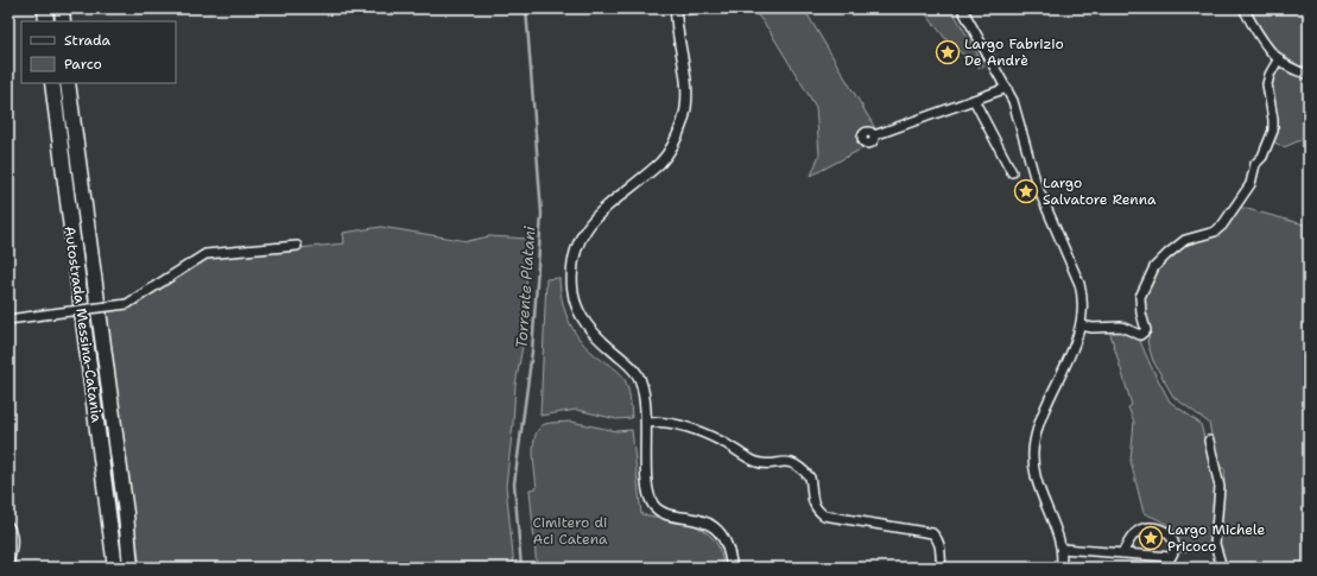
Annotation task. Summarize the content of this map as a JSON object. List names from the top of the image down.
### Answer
{
  "streets": {
    "highway": ["Autostrada Messina-Catania"]
  },
  "water": ["Torrente Platani"],
  "parks": ["Cimitero di Aci Catena"],
  "places": {
    "place": ["Largo Fabrizio De Andrè", "Largo Salvatore Renna", "Largo Michele Pricoco"]
  },
  "legend": ["Strada", "Parco"]
}
